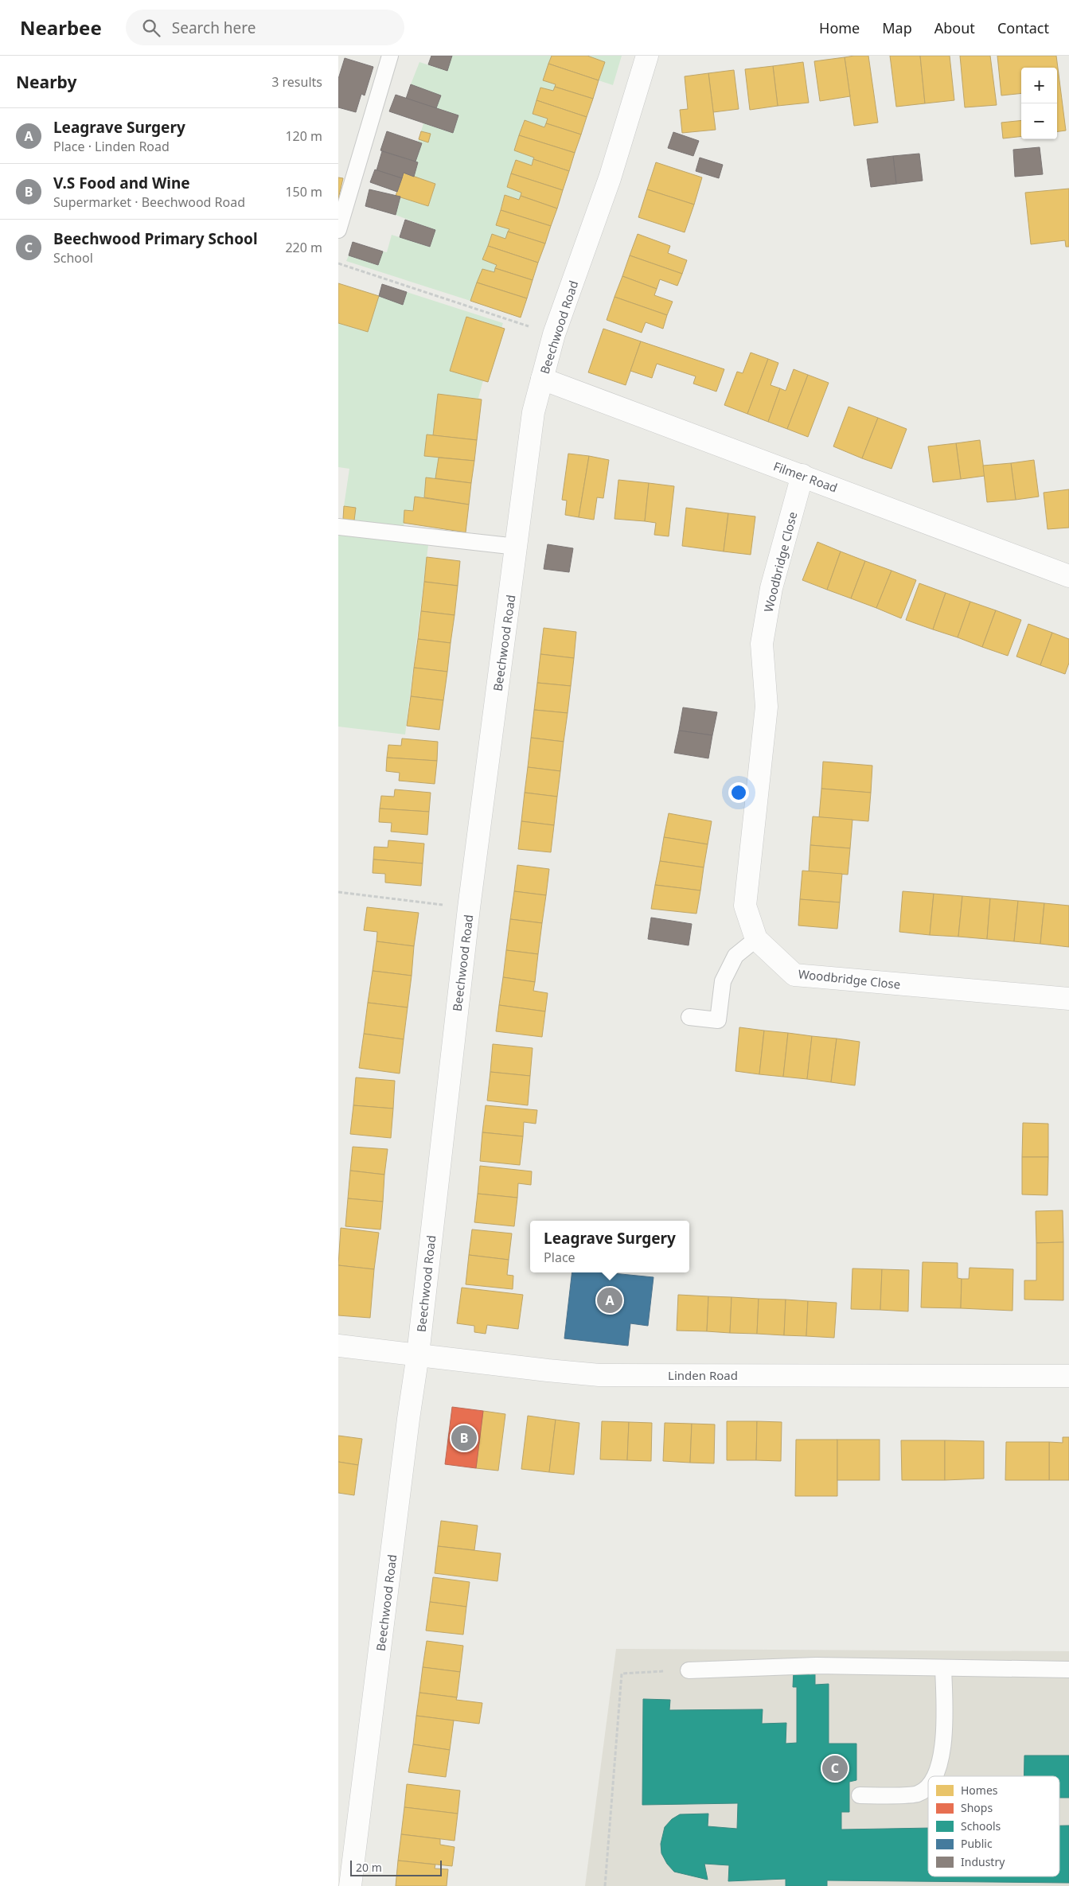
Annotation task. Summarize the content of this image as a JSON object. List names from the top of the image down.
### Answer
{
  "streets": {
    "street": [
      "Beechwood Road",
      "Filmer Road",
      "Woodbridge Close",
      "Linden Road"
    ]
  },
  "crossings": [
    ["Beechwood Road", "Filmer Road"],
    ["Beechwood Road", "Linden Road"],
    ["Filmer Road", "Woodbridge Close"]
  ],
  "legend": [
    "Homes",
    "Shops",
    "Schools",
    "Public",
    "Industry"
  ],
  "scale_bar": "20 m",
  "page": {
    "header": "Nearbee",
    "search": "Search here",
    "nav": [
      "Home",
      "Map",
      "About",
      "Contact"
    ],
    "heading": ["Nearby", "3 results"],
    "map_buttons": ["+", "−"],
    "list": [
      {
        "mark": "A",
        "name": "Leagrave Surgery",
        "note": "Place · Linden Road",
        "value": "120 m"
      },
      {
        "mark": "B",
        "name": "V.S Food and Wine",
        "note": "Supermarket · Beechwood Road",
        "value": "150 m"
      },
      {
        "mark": "C",
        "name": "Beechwood Primary School",
        "note": "School",
        "value": "220 m"
      }
    ],
    "popup": ["Leagrave Surgery", "Place"],
    "pins": ["A", "B", "C"],
    "scale": "20 m"
  }
}
